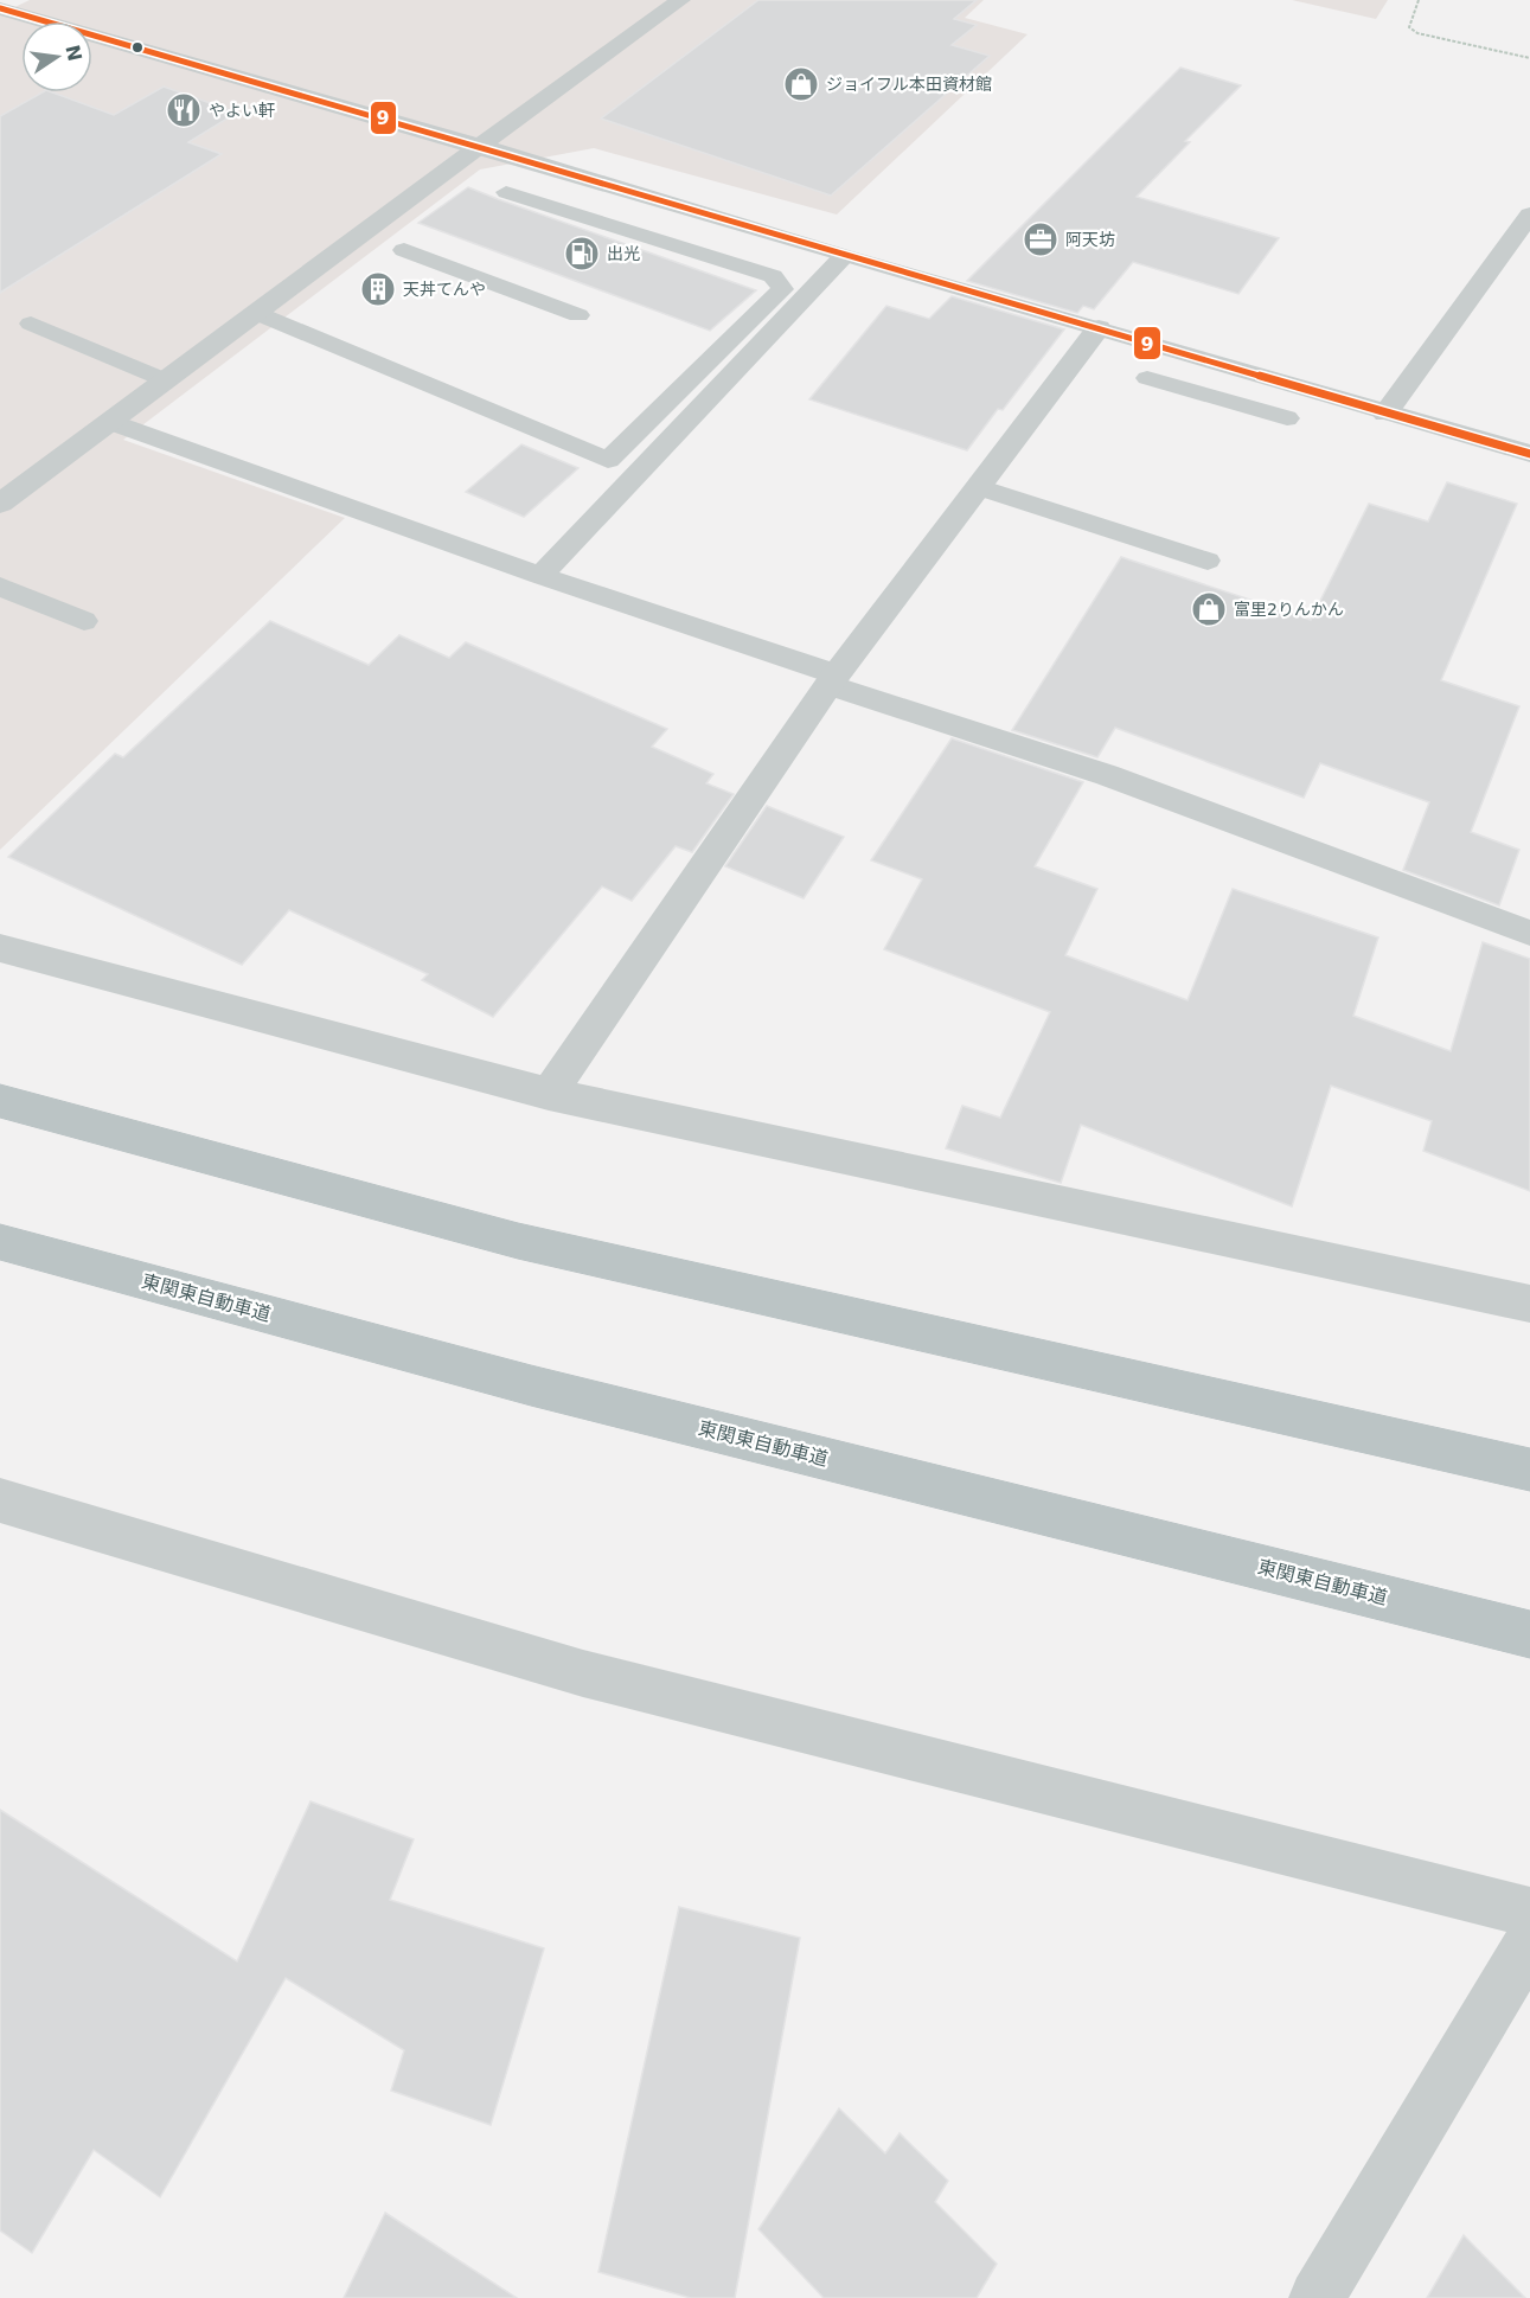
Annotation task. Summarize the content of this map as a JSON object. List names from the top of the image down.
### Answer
{
  "streets": {
    "highway": ["東関東自動車道"]
  },
  "places": {
    "shop": ["ジョイフル本田資材館", "富里2りんかん"],
    "restaurant": ["やよい軒"],
    "office": ["阿天坊"],
    "fuel station": ["出光"],
    "building": ["天丼てんや"]
  },
  "lines": ["transit line 9"],
  "north": "right"
}
